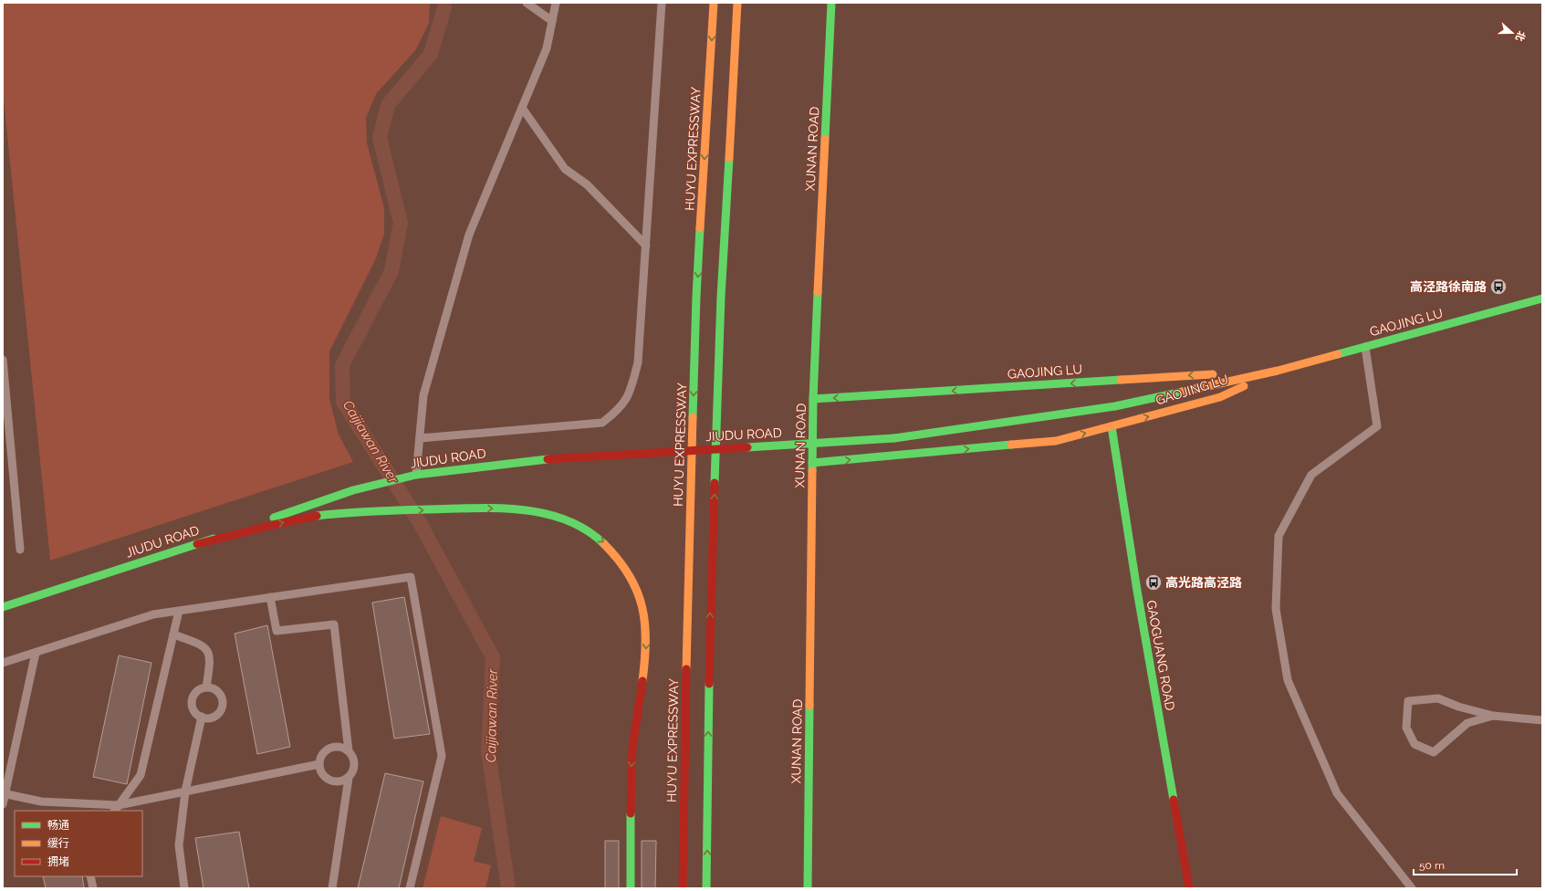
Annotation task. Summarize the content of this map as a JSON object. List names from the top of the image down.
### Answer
{
  "streets": {
    "main road": [
      "HUYU EXPRESSWAY",
      "XUNAN ROAD",
      "GAOJING LU",
      "JIUDU ROAD",
      "GAOGUANG ROAD"
    ]
  },
  "crossings": [
    ["XUNAN ROAD", "GAOJING LU"],
    ["GAOJING LU", "JIUDU ROAD"],
    ["GAOJING LU", "GAOGUANG ROAD"]
  ],
  "water": ["Caijiawan River"],
  "places": {
    "bus stop": ["高泾路徐南路", "高光路高泾路"]
  },
  "legend": ["畅通", "缓行", "拥堵"],
  "scale_bar": "50 m",
  "north": "right"
}
